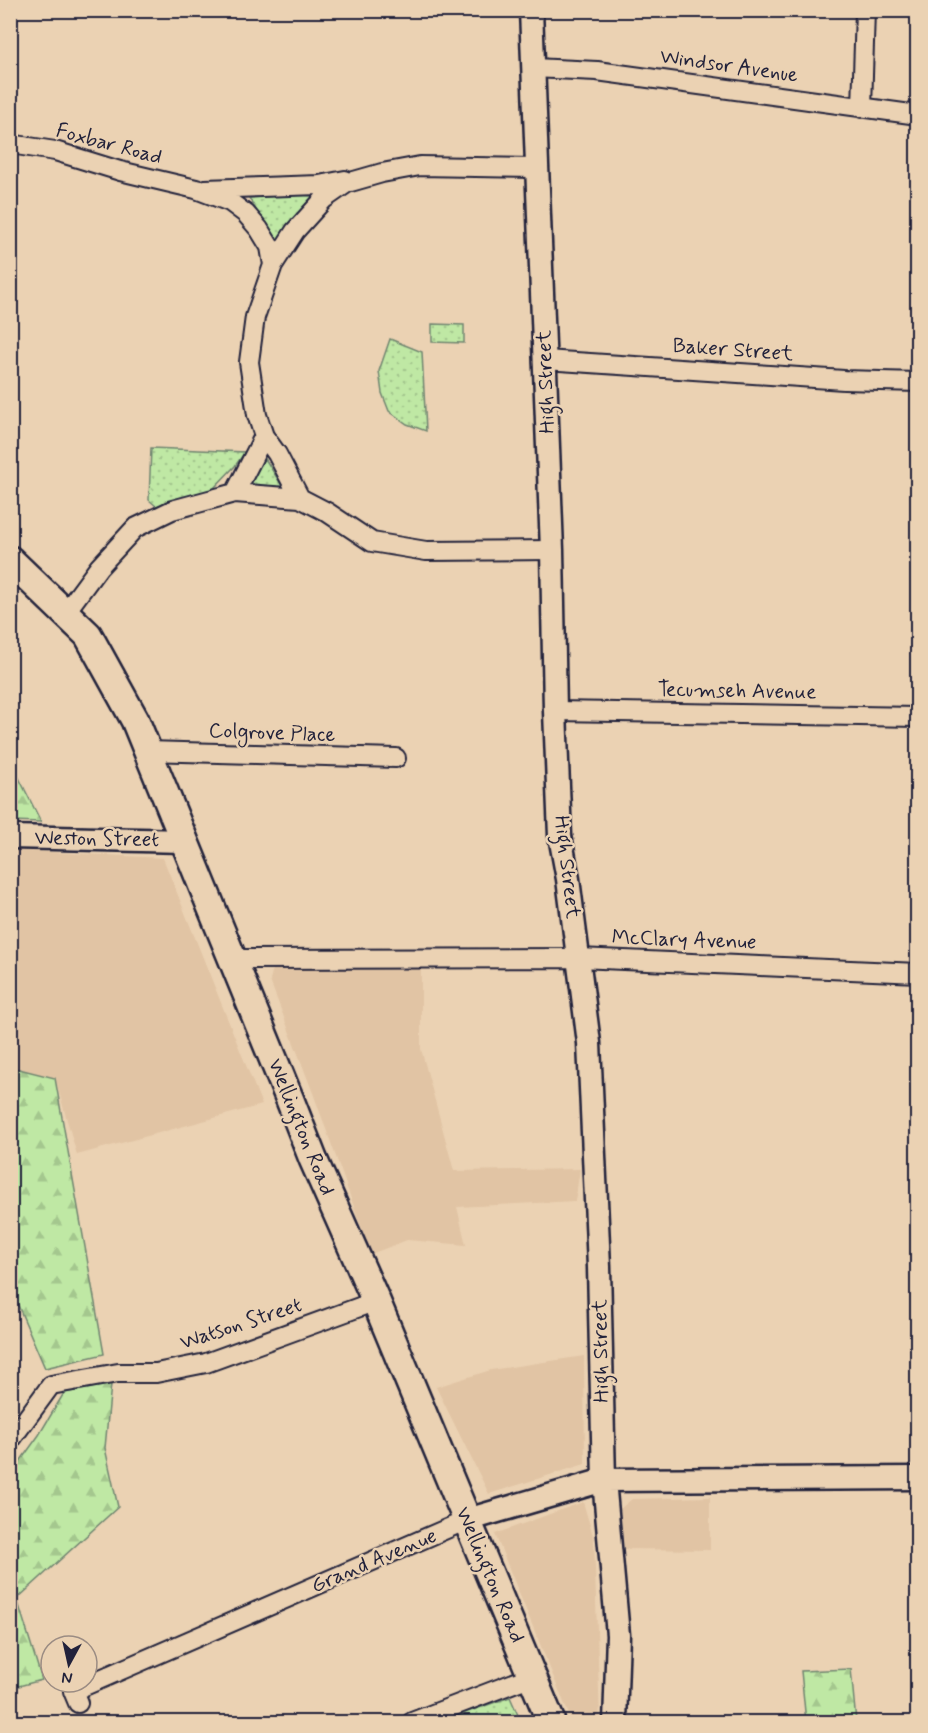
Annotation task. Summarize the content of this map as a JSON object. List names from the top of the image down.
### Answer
{
  "streets": {
    "main road": ["Wellington Road"],
    "street": [
      "Windsor Avenue",
      "Foxbar Road",
      "Baker Street",
      "High Street",
      "Tecumseh Avenue",
      "Colgrove Place",
      "Weston Street",
      "McClary Avenue",
      "Watson Street",
      "Grand Avenue"
    ]
  },
  "crossings": [
    ["Windsor Avenue", "High Street"],
    ["Baker Street", "High Street"],
    ["High Street", "Tecumseh Avenue"],
    ["High Street", "McClary Avenue"],
    ["High Street", "Grand Avenue"],
    ["Colgrove Place", "Wellington Road"],
    ["Weston Street", "Wellington Road"],
    ["McClary Avenue", "Wellington Road"],
    ["Wellington Road", "Watson Street"],
    ["Wellington Road", "Grand Avenue"]
  ],
  "north": "bottom"
}
